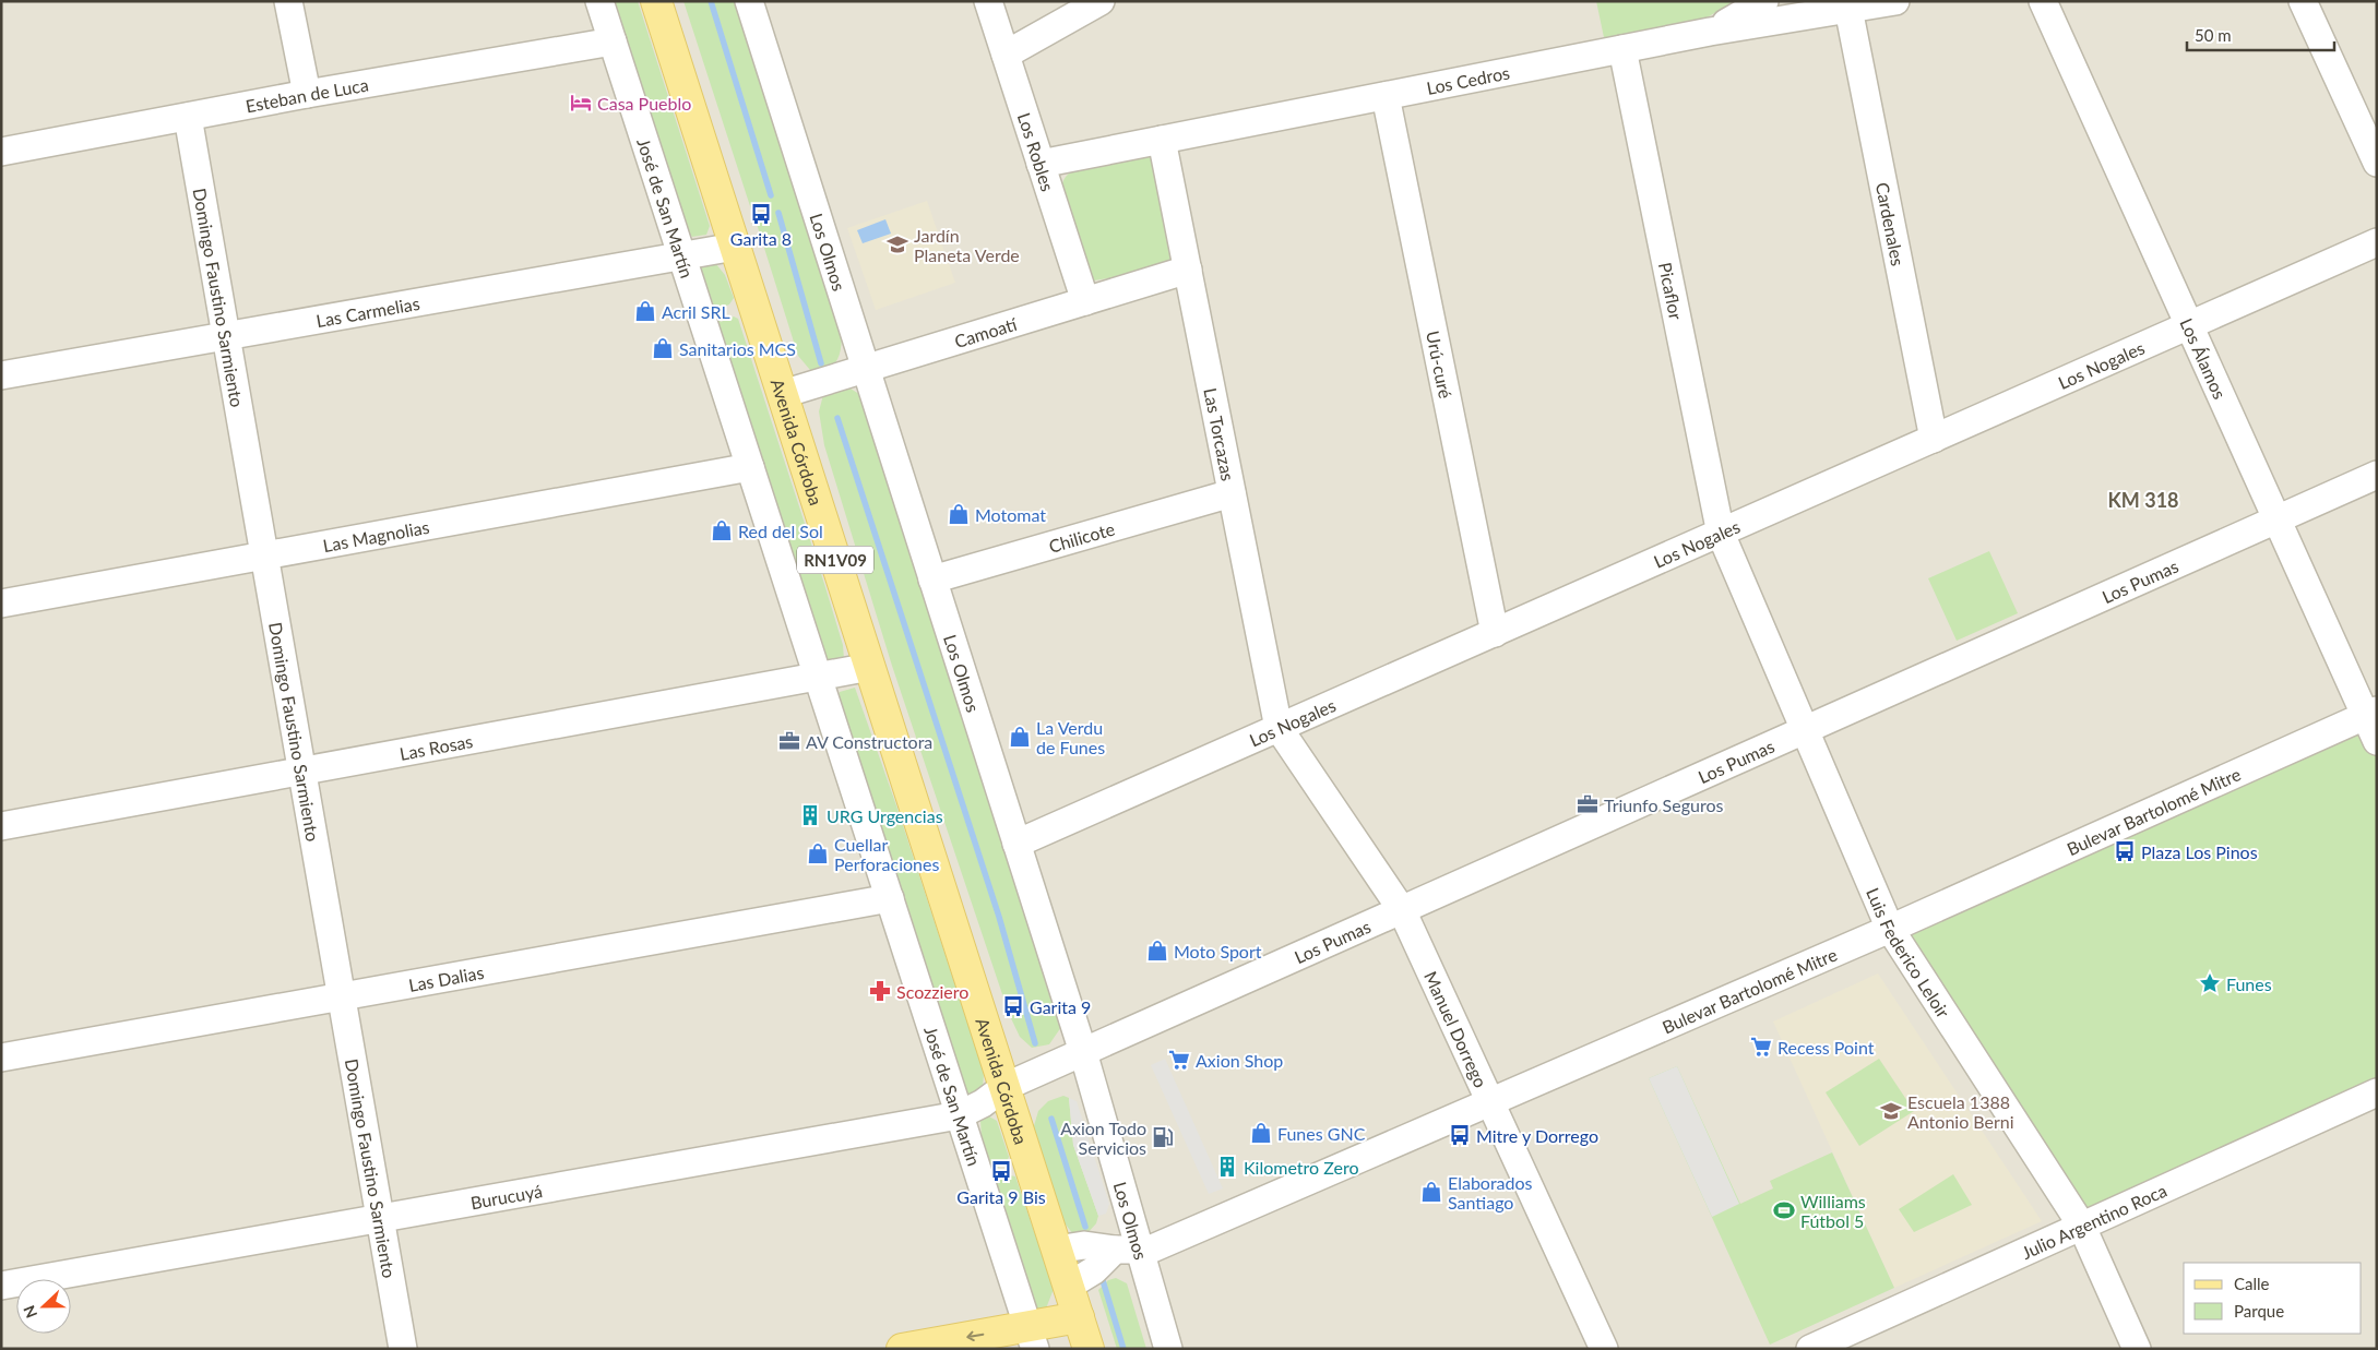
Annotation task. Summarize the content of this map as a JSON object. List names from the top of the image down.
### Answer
{
  "streets": {
    "main road": ["Avenida Córdoba", "RN1V09"],
    "street": [
      "Los Cedros",
      "Esteban de Luca",
      "Los Robles",
      "José de San Martín",
      "Cardenales",
      "Los Olmos",
      "Picaflor",
      "Domingo Faustino Sarmiento",
      "Las Carmelias",
      "Camoatí",
      "Los Álamos",
      "Urú-curé",
      "Los Nogales",
      "Las Torcazas",
      "Las Magnolias",
      "Chilicote",
      "Los Pumas",
      "Las Rosas",
      "Bulevar Bartolomé Mitre",
      "Luis Federico Leloir",
      "Las Dalias",
      "Manuel Dorrego",
      "Burucuyá",
      "Julio Argentino Roca"
    ]
  },
  "crossings": [
    ["Los Cedros", "Los Robles"],
    ["Los Cedros", "Cardenales"],
    ["Los Cedros", "Picaflor"],
    ["Los Cedros", "Urú-curé"],
    ["Los Cedros", "Las Torcazas"],
    ["Esteban de Luca", "José de San Martín"],
    ["Esteban de Luca", "Domingo Faustino Sarmiento"],
    ["Los Robles", "Camoatí"],
    ["José de San Martín", "Las Carmelias"],
    ["José de San Martín", "Las Magnolias"],
    ["José de San Martín", "Las Rosas"],
    ["José de San Martín", "Las Dalias"],
    ["José de San Martín", "Burucuyá"],
    ["Cardenales", "Los Nogales"],
    ["Los Olmos", "Camoatí"],
    ["Los Olmos", "Los Nogales"],
    ["Los Olmos", "Chilicote"],
    ["Los Olmos", "Los Pumas"],
    ["Los Olmos", "Bulevar Bartolomé Mitre"],
    ["Picaflor", "Los Nogales"],
    ["Picaflor", "Luis Federico Leloir"],
    ["Domingo Faustino Sarmiento", "Las Carmelias"],
    ["Domingo Faustino Sarmiento", "Las Magnolias"],
    ["Domingo Faustino Sarmiento", "Las Rosas"],
    ["Domingo Faustino Sarmiento", "Las Dalias"],
    ["Domingo Faustino Sarmiento", "Burucuyá"],
    ["Las Carmelias", "Avenida Córdoba"],
    ["Camoatí", "Las Torcazas"],
    ["Camoatí", "Avenida Córdoba"],
    ["Los Álamos", "Los Nogales"],
    ["Los Álamos", "Los Pumas"],
    ["Los Álamos", "Bulevar Bartolomé Mitre"],
    ["Urú-curé", "Los Nogales"],
    ["Los Nogales", "Las Torcazas"],
    ["Los Nogales", "Luis Federico Leloir"],
    ["Los Nogales", "Manuel Dorrego"],
    ["Las Torcazas", "Chilicote"],
    ["Las Torcazas", "Manuel Dorrego"],
    ["Avenida Córdoba", "Los Pumas"],
    ["Avenida Córdoba", "Las Rosas"],
    ["Avenida Córdoba", "Bulevar Bartolomé Mitre"],
    ["Avenida Córdoba", "Burucuyá"],
    ["Los Pumas", "Luis Federico Leloir"],
    ["Los Pumas", "Manuel Dorrego"],
    ["Los Pumas", "Burucuyá"],
    ["Bulevar Bartolomé Mitre", "Luis Federico Leloir"],
    ["Bulevar Bartolomé Mitre", "Manuel Dorrego"],
    ["Luis Federico Leloir", "Julio Argentino Roca"]
  ],
  "districts": ["KM 318"],
  "places": {
    "hotel": ["Casa Pueblo"],
    "bus stop": [
      "Garita 8",
      "Plaza Los Pinos",
      "Garita 9",
      "Mitre y Dorrego",
      "Garita 9 Bis"
    ],
    "school or university": ["Jardín Planeta Verde", "Escuela 1388 Antonio Berni"],
    "shop": [
      "Acril SRL",
      "Sanitarios MCS",
      "Motomat",
      "Red del Sol",
      "La Verdu de Funes",
      "Cuellar Perforaciones",
      "Moto Sport",
      "Funes GNC",
      "Elaborados Santiago"
    ],
    "office": ["AV Constructora", "Triunfo Seguros"],
    "building": ["URG Urgencias", "Kilometro Zero"],
    "place": ["Funes"],
    "pharmacy": ["Scozziero"],
    "supermarket": ["Recess Point", "Axion Shop"],
    "fuel station": ["Axion Todo Servicios"],
    "sports": ["Williams Fútbol 5"]
  },
  "legend": ["Calle", "Parque"],
  "scale_bar": "50 m",
  "north": "left"
}
